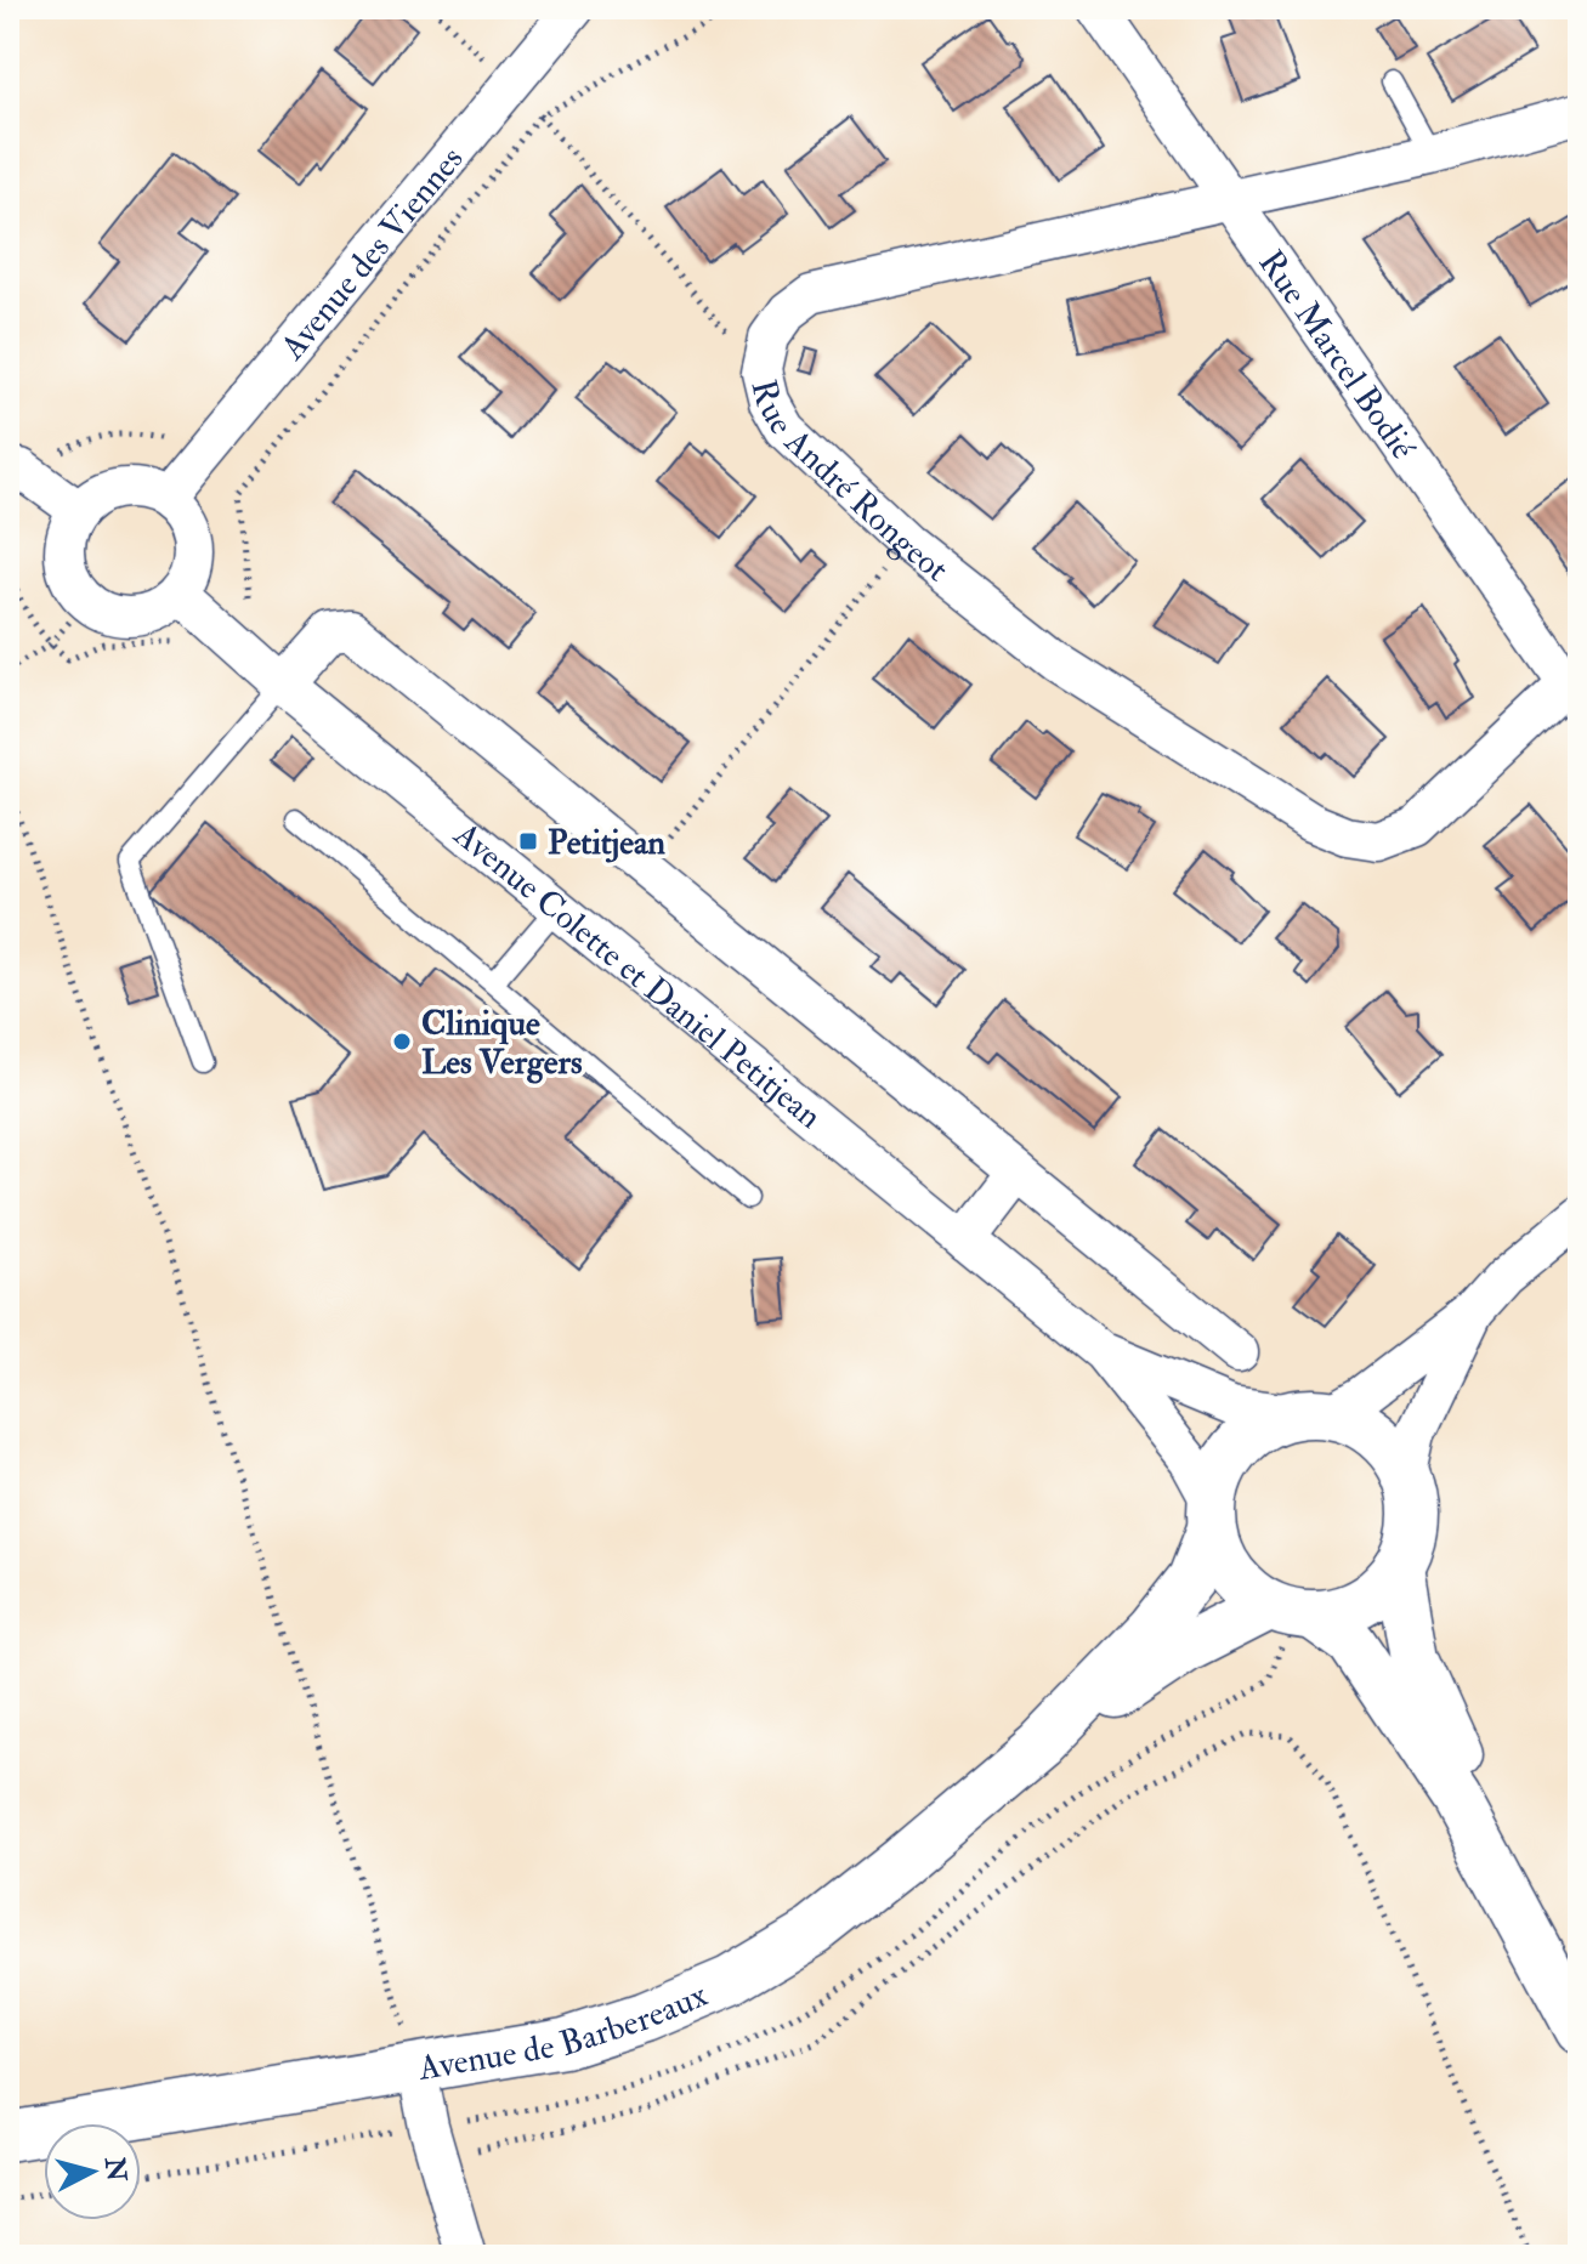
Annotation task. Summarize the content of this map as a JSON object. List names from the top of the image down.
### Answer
{
  "streets": {
    "street": [
      "Avenue des Viennes",
      "Rue Marcel Bodié",
      "Rue André Rongeot",
      "Avenue Colette et Daniel Petitjean",
      "Avenue de Barbereaux"
    ]
  },
  "crossings": [
    ["Avenue des Viennes", "Avenue Colette et Daniel Petitjean"],
    ["Rue Marcel Bodié", "Rue André Rongeot"],
    ["Avenue Colette et Daniel Petitjean", "Avenue de Barbereaux"]
  ],
  "places": {
    "transit": ["Petitjean"],
    "other": ["Clinique Les Vergers"]
  },
  "north": "right"
}
